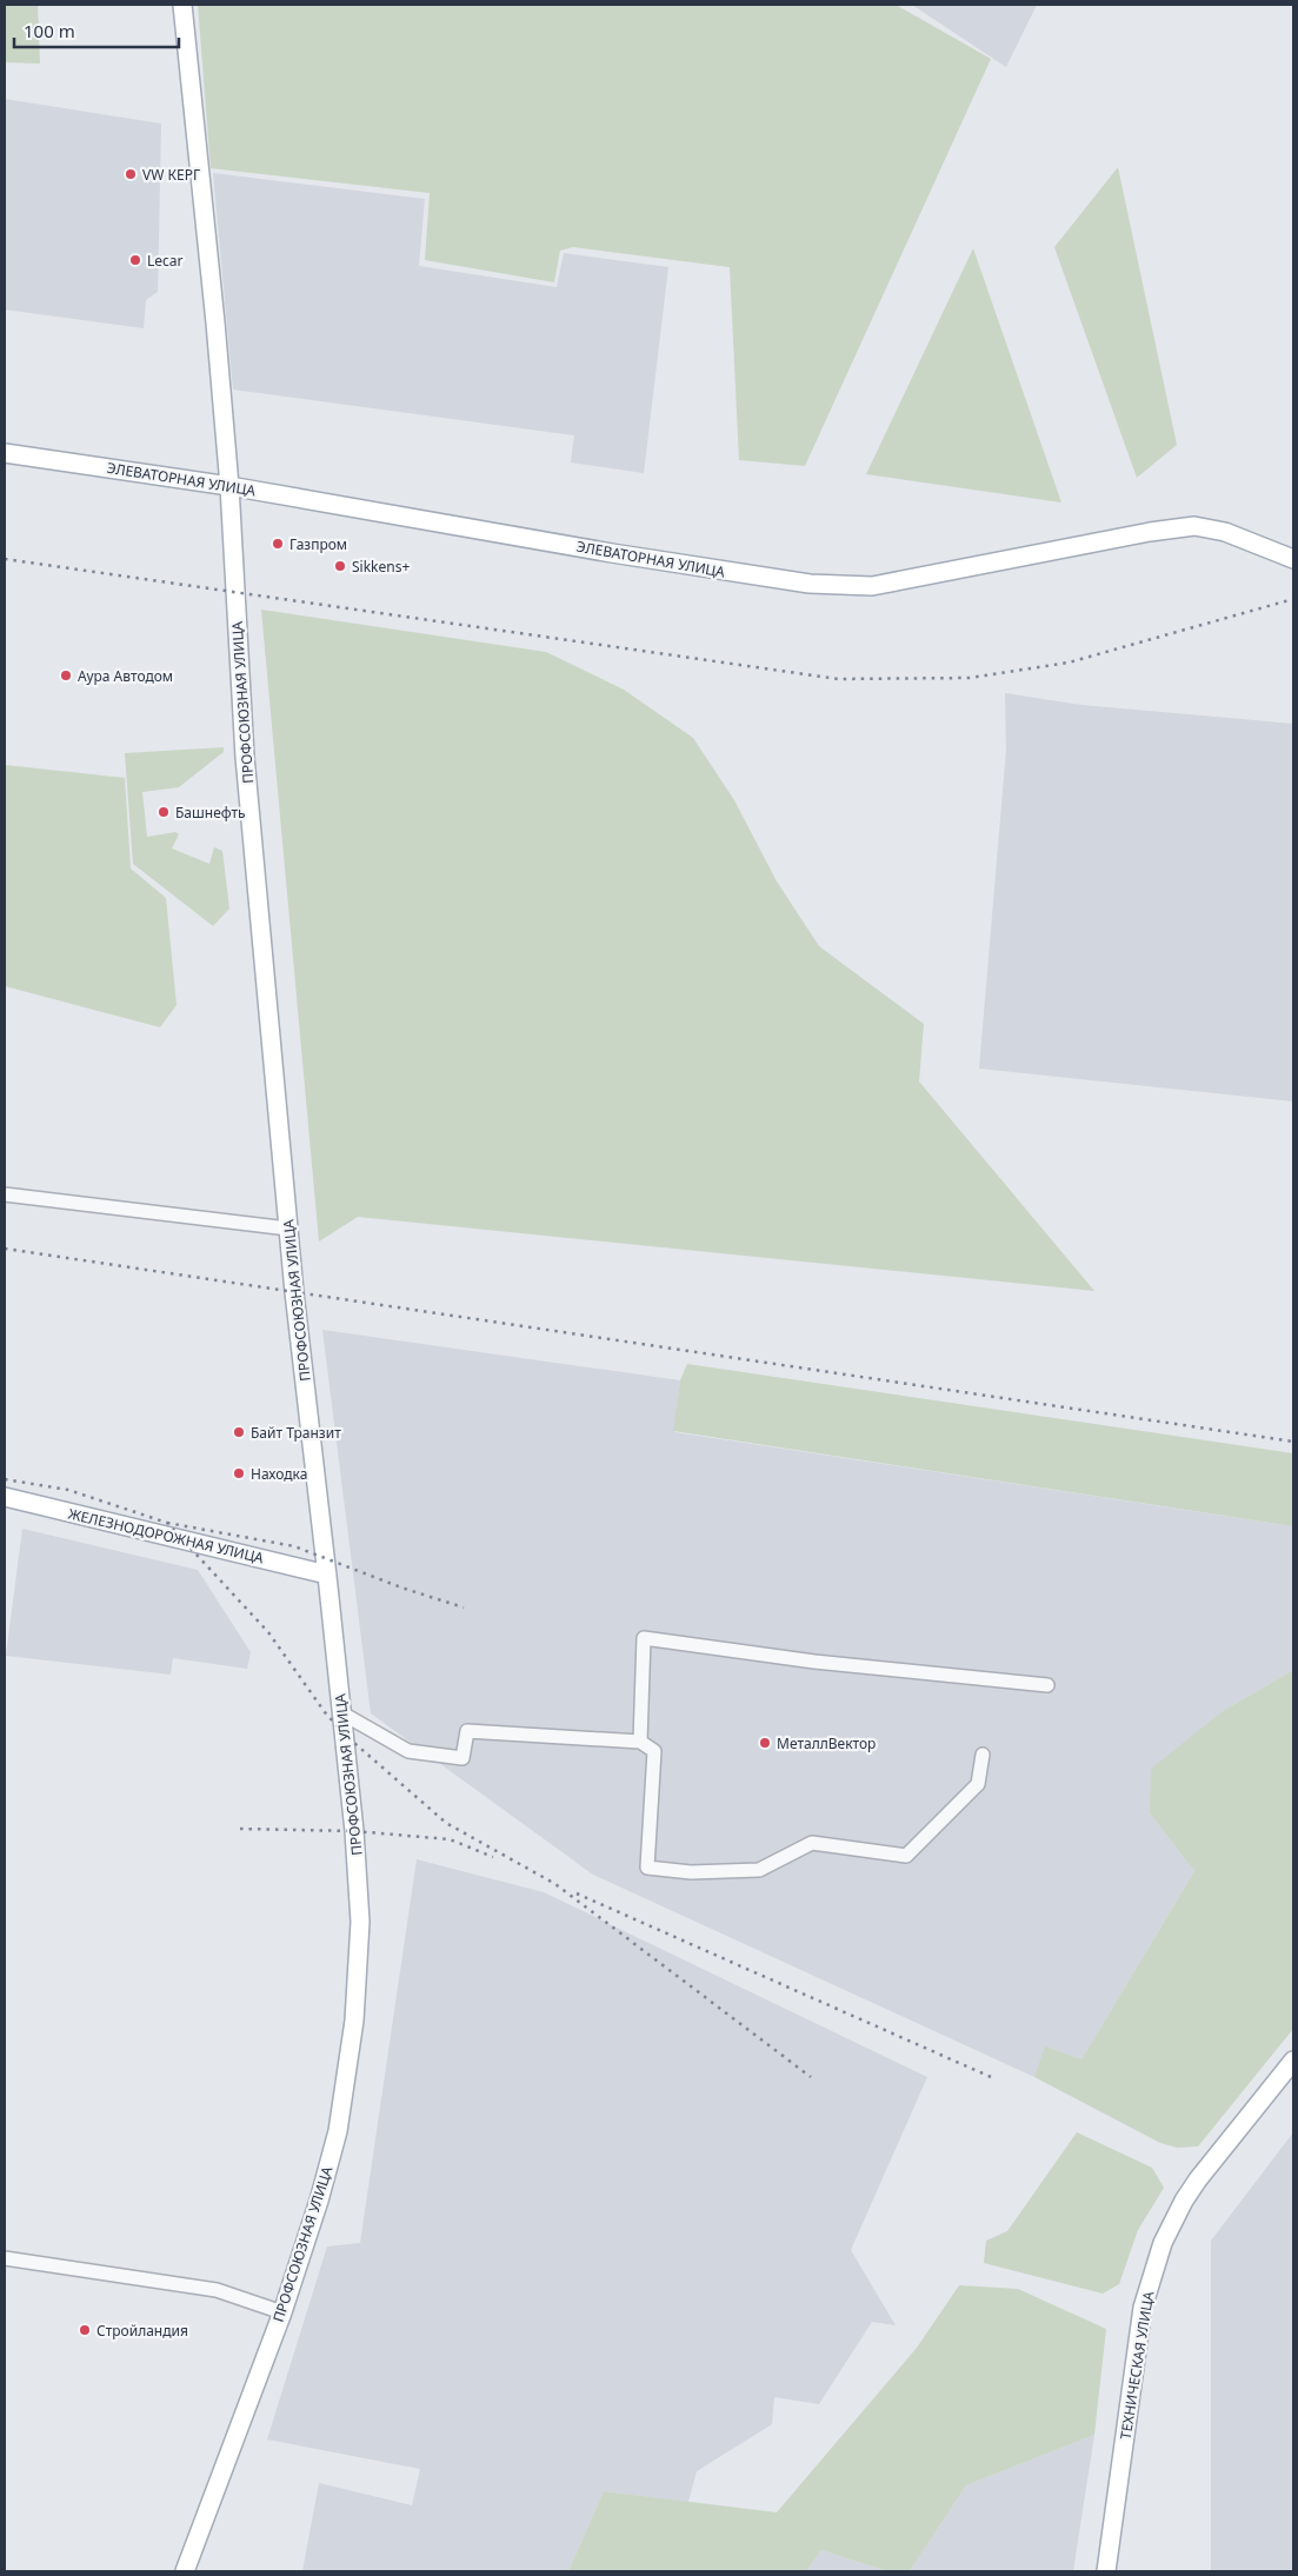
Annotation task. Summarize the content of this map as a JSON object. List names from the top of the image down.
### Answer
{
  "streets": {
    "main road": [
      "ЭЛЕВАТОРНАЯ УЛИЦА",
      "ПРОФСОЮЗНАЯ УЛИЦА",
      "ЖЕЛЕЗНОДОРОЖНАЯ УЛИЦА",
      "ТЕХНИЧЕСКАЯ УЛИЦА"
    ]
  },
  "crossings": [
    ["ЭЛЕВАТОРНАЯ УЛИЦА", "ПРОФСОЮЗНАЯ УЛИЦА"],
    ["ПРОФСОЮЗНАЯ УЛИЦА", "ЖЕЛЕЗНОДОРОЖНАЯ УЛИЦА"]
  ],
  "places": [
    "VW КЕРГ",
    "Lecar",
    "Газпром",
    "Sikkens+",
    "Аура Автодом",
    "Башнефть",
    "Байт Транзит",
    "Находка",
    "МеталлВектор",
    "Стройландия"
  ],
  "scale_bar": "100 m"
}
